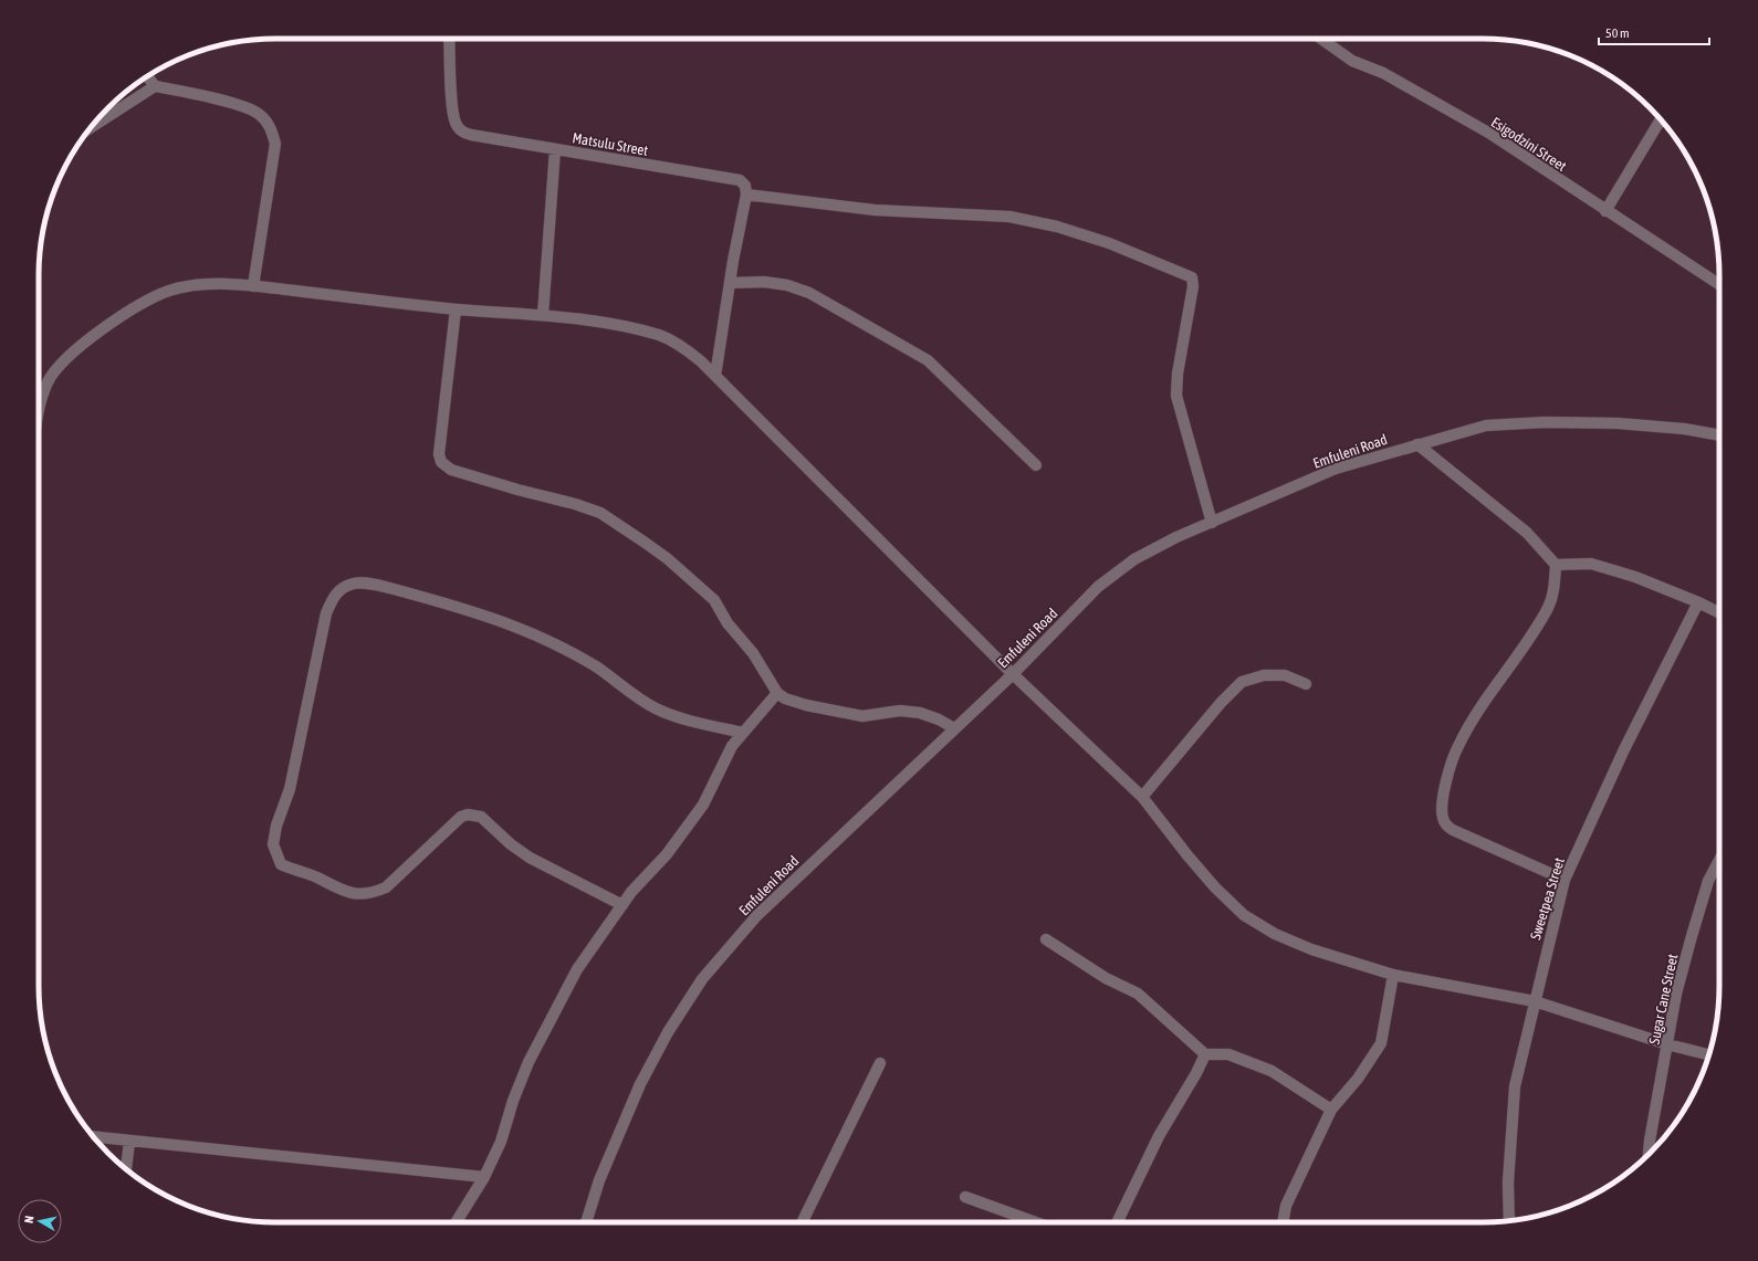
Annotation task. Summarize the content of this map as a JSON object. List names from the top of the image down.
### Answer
{
  "streets": {
    "street": [
      "Matsulu Street",
      "Esigodzini Street",
      "Emfuleni Road",
      "Sweetpea Street",
      "Sugar Cane Street"
    ]
  },
  "scale_bar": "50 m",
  "north": "left"
}
